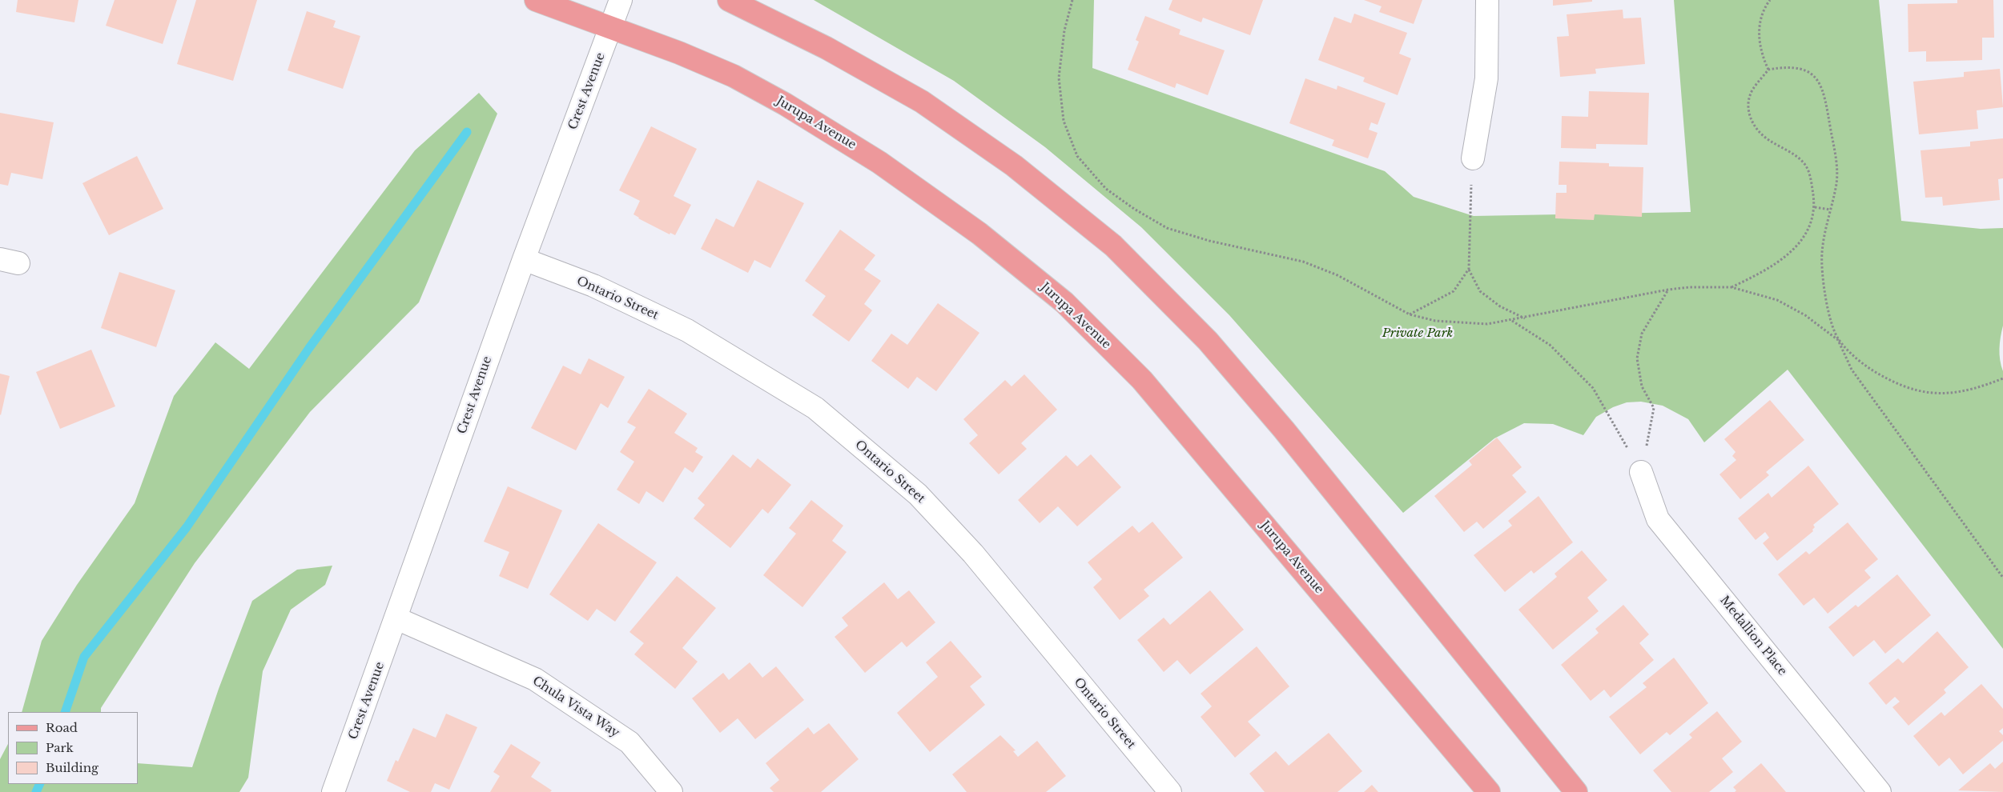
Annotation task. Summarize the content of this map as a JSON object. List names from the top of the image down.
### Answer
{
  "streets": {
    "main road": ["Jurupa Avenue"],
    "street": [
      "Crest Avenue",
      "Ontario Street",
      "Medallion Place",
      "Chula Vista Way"
    ]
  },
  "crossings": [
    ["Crest Avenue", "Jurupa Avenue"],
    ["Crest Avenue", "Ontario Street"],
    ["Crest Avenue", "Chula Vista Way"]
  ],
  "parks": ["Private Park"],
  "legend": ["Road", "Park", "Building"]
}
